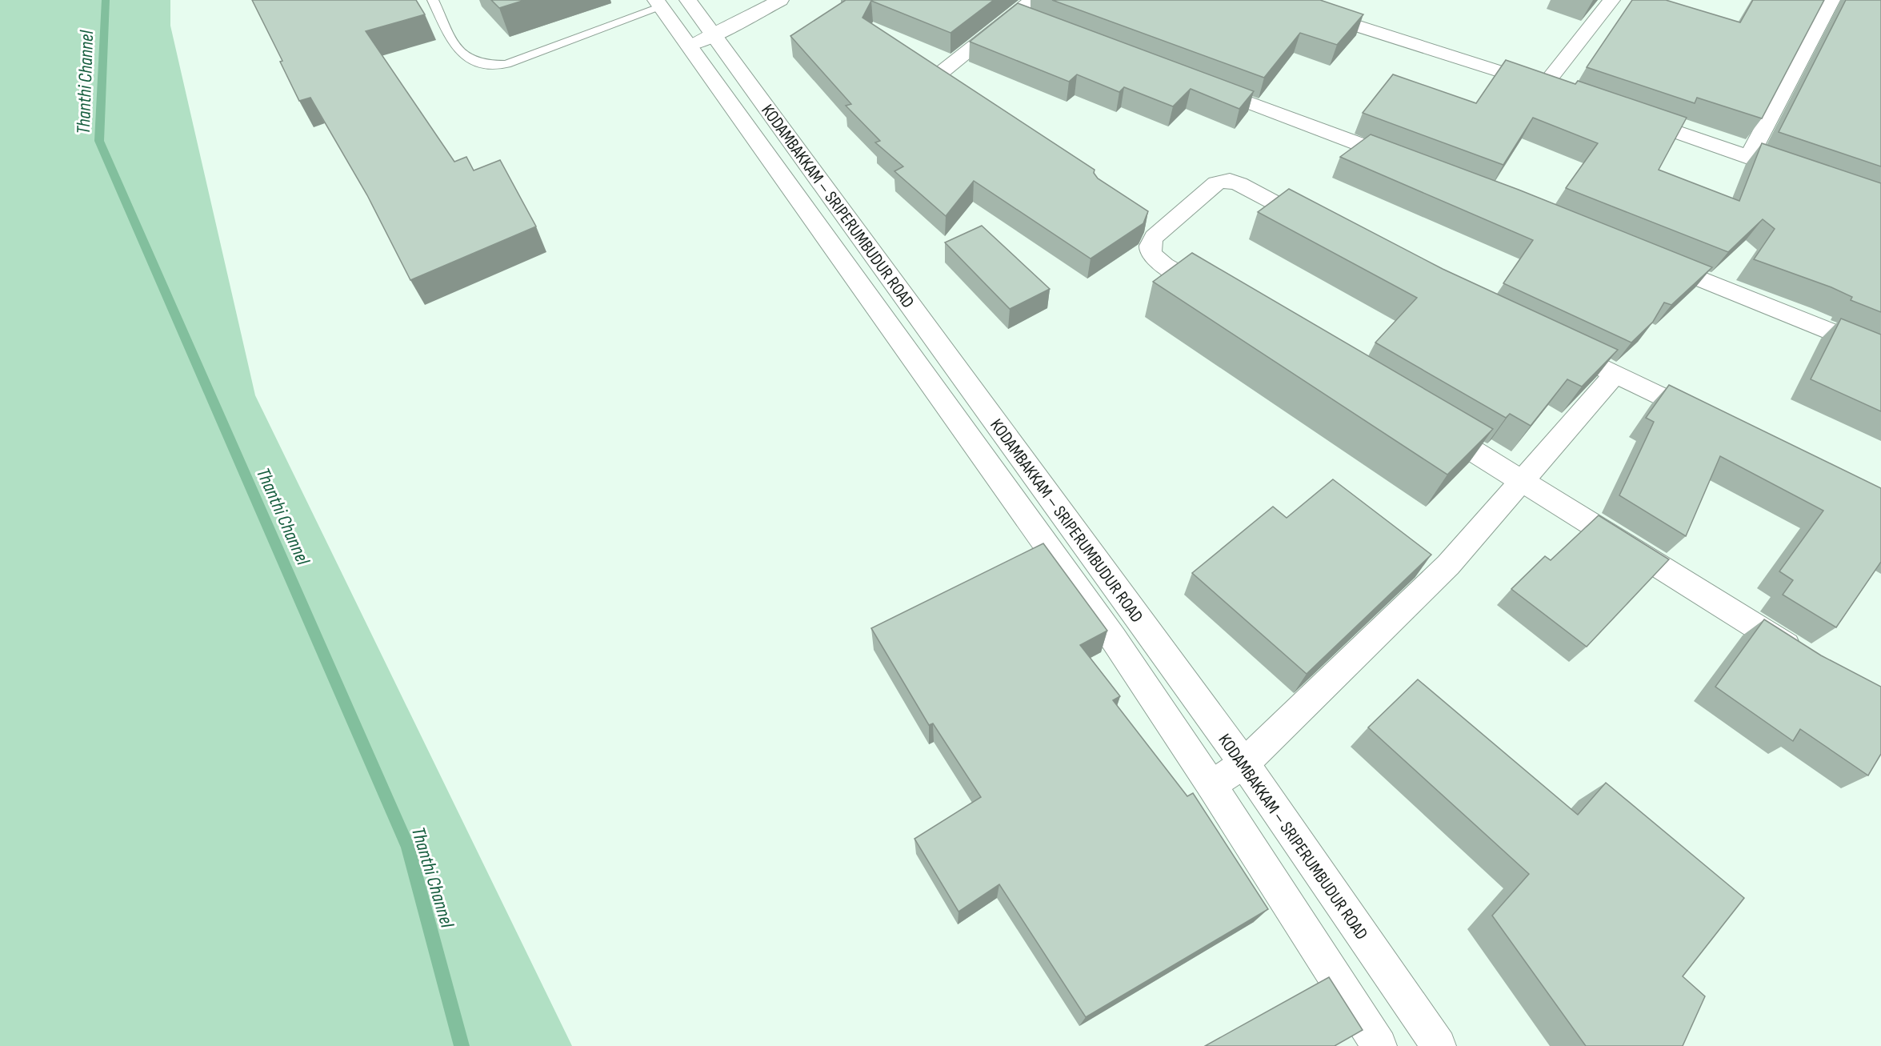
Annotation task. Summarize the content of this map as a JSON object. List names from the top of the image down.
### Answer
{
  "streets": {
    "street": ["KODAMBAKKAM – SRIPERUMBUDUR ROAD"]
  },
  "water": ["Thanthi Channel"]
}
